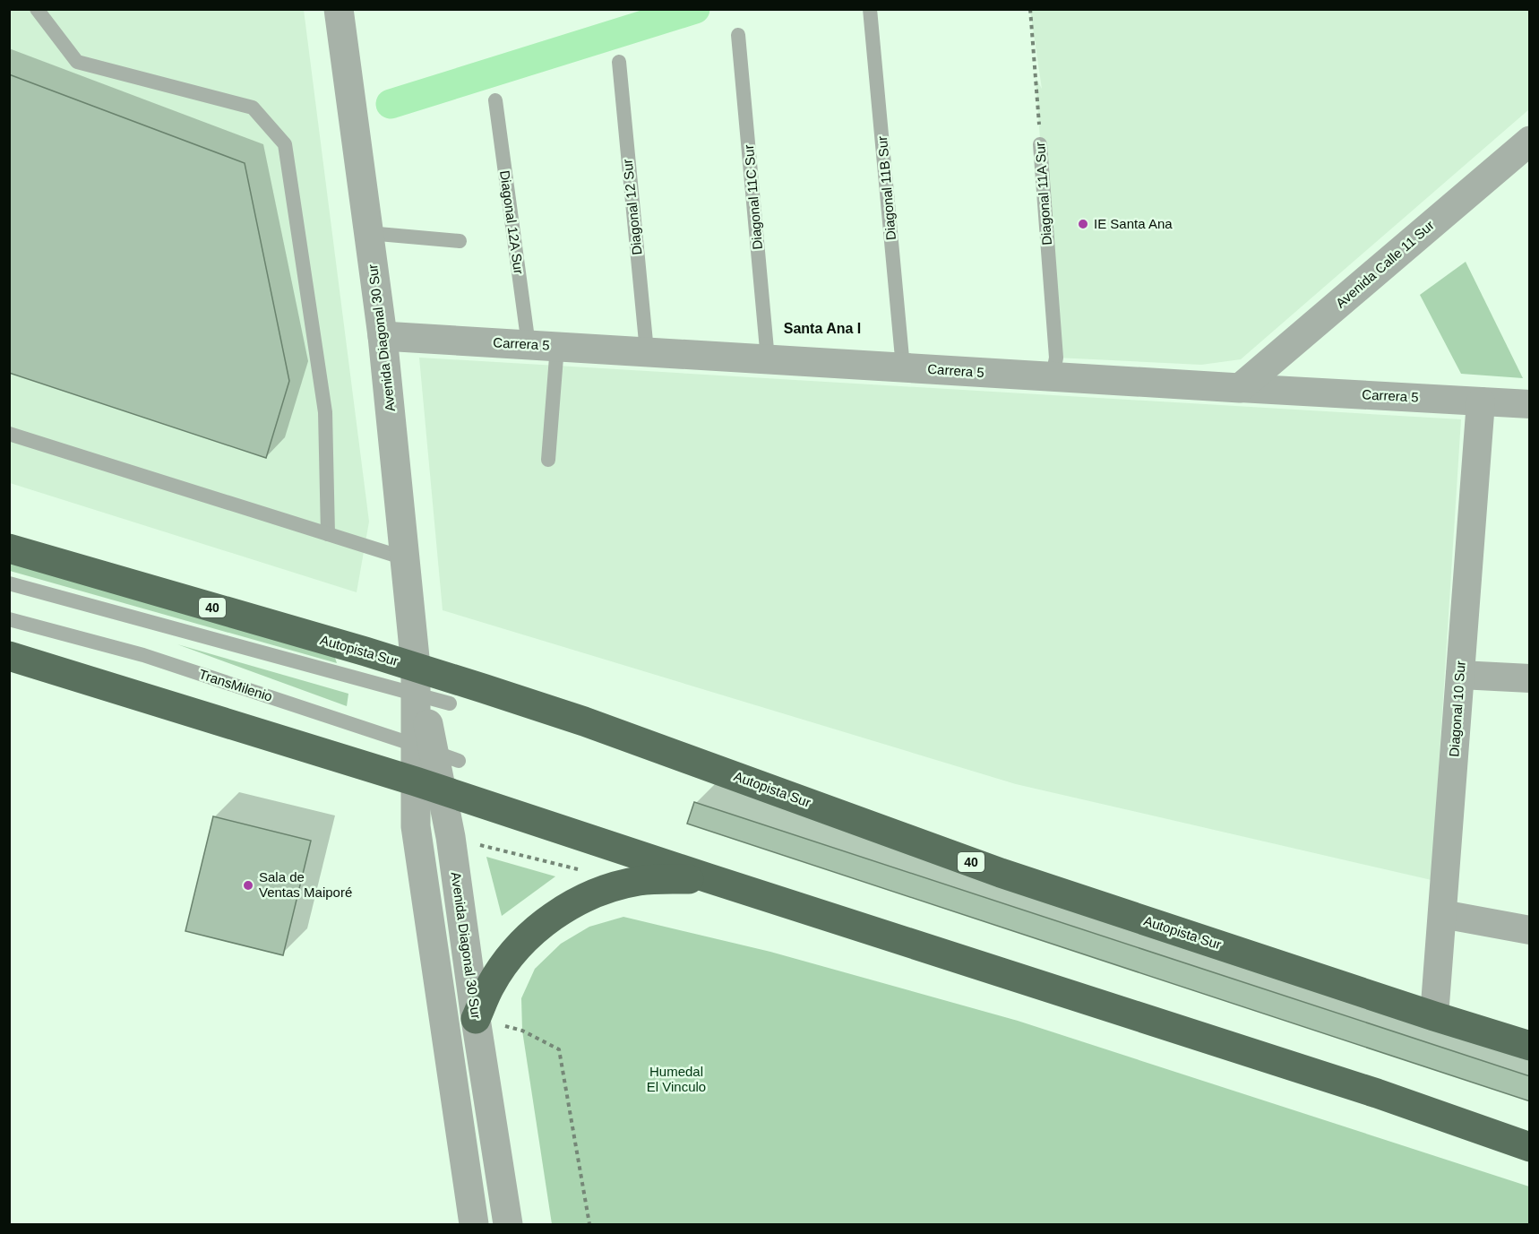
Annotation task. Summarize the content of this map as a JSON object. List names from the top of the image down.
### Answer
{
  "streets": {
    "highway": ["40", "Autopista Sur"],
    "street": [
      "Avenida Calle 11 Sur",
      "Avenida Diagonal 30 Sur",
      "Carrera 5",
      "Diagonal 10 Sur"
    ],
    "lane": [
      "Diagonal 11B Sur",
      "Diagonal 11A Sur",
      "Diagonal 11C Sur",
      "Diagonal 12 Sur",
      "Diagonal 12A Sur",
      "TransMilenio"
    ]
  },
  "crossings": [
    ["Diagonal 11B Sur", "Carrera 5"],
    ["Diagonal 11A Sur", "Carrera 5"],
    ["Diagonal 11C Sur", "Carrera 5"],
    ["Diagonal 12 Sur", "Carrera 5"],
    ["Diagonal 12A Sur", "Carrera 5"],
    ["Avenida Calle 11 Sur", "Carrera 5"],
    ["Avenida Diagonal 30 Sur", "Carrera 5"],
    ["Avenida Diagonal 30 Sur", "Autopista Sur"],
    ["Avenida Diagonal 30 Sur", "TransMilenio"],
    ["Carrera 5", "Diagonal 10 Sur"],
    ["Autopista Sur", "Diagonal 10 Sur"]
  ],
  "districts": ["Santa Ana I"],
  "parks": ["Humedal El Vinculo"],
  "places": ["IE Santa Ana", "Sala de Ventas Maiporé"]
}
